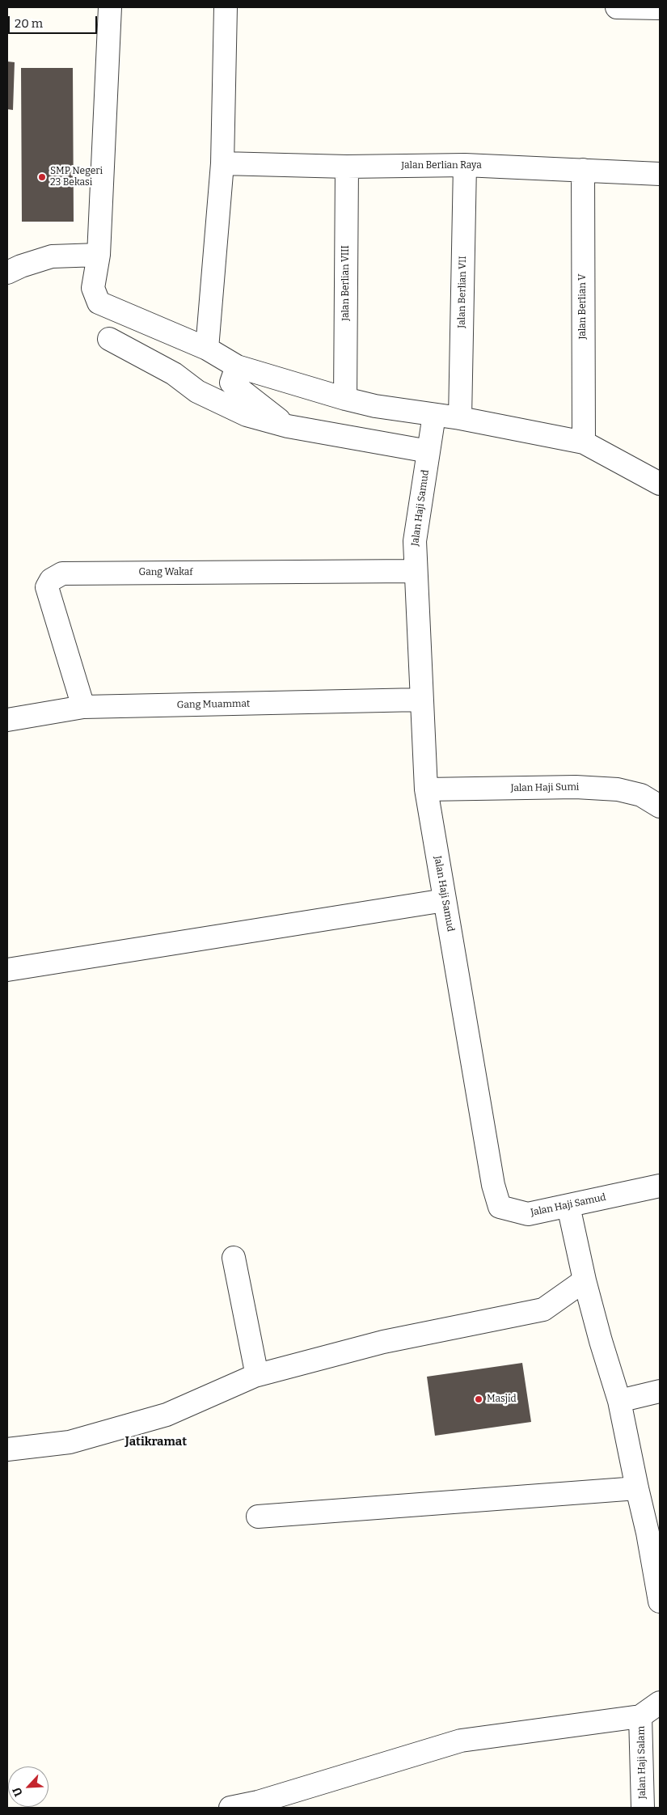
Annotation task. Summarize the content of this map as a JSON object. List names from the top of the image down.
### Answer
{
  "streets": {
    "street": [
      "Jalan Berlian Raya",
      "Jalan Berlian VIII",
      "Jalan Berlian VII",
      "Jalan Berlian V",
      "Jalan Haji Samud",
      "Gang Wakaf",
      "Gang Muammat",
      "Jalan Haji Sumi",
      "Jalan Haji Salam"
    ]
  },
  "crossings": [
    ["Jalan Berlian Raya", "Jalan Berlian VIII"],
    ["Jalan Berlian Raya", "Jalan Berlian VII"],
    ["Jalan Berlian Raya", "Jalan Berlian V"],
    ["Jalan Haji Samud", "Gang Wakaf"],
    ["Jalan Haji Samud", "Gang Muammat"],
    ["Jalan Haji Samud", "Jalan Haji Sumi"],
    ["Gang Wakaf", "Gang Muammat"]
  ],
  "districts": ["Jatikramat"],
  "places": ["SMP Negeri 23 Bekasi", "Masjid"],
  "scale_bar": "20 m",
  "north": "bottom left"
}
